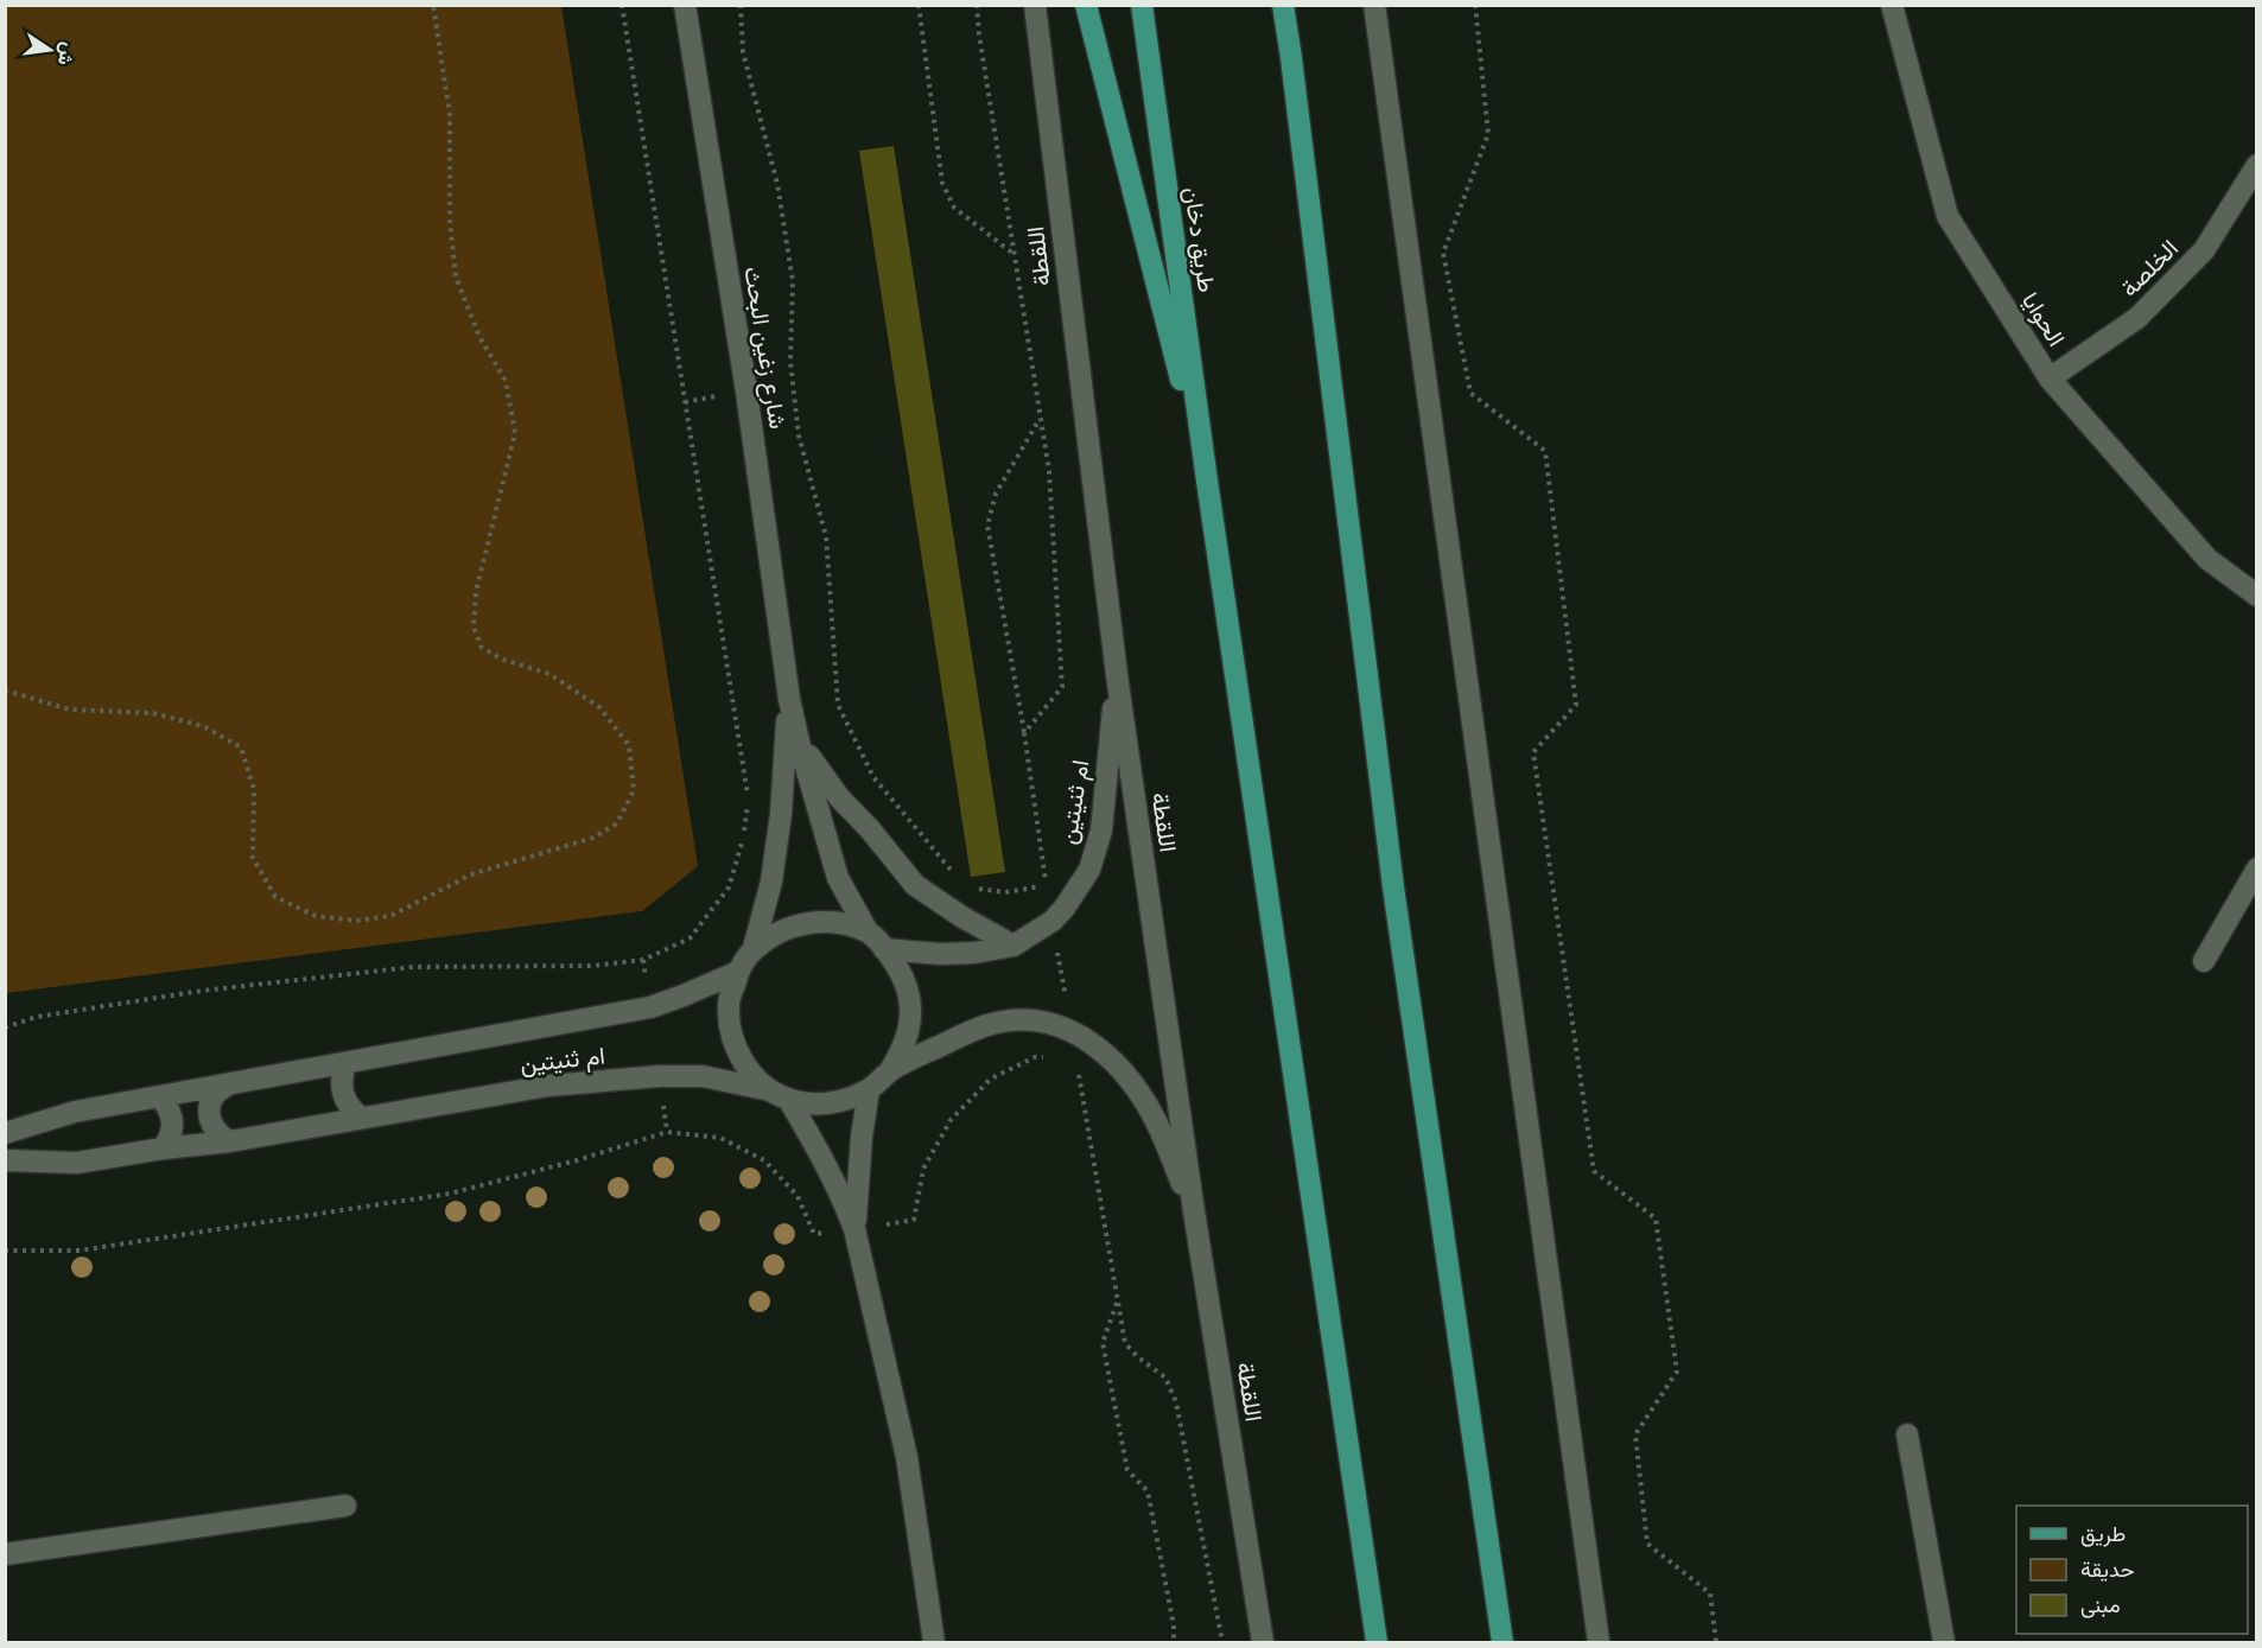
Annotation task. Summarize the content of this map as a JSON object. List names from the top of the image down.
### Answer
{
  "streets": {
    "main road": ["طريق دخان"],
    "street": [
      "اللقطة",
      "الخلصة",
      "الحوايا",
      "شارع زغين البحث",
      "ام ثنيتين"
    ]
  },
  "crossings": [
    ["اللقطة", "ام ثنيتين"],
    ["الخلصة", "الحوايا"],
    ["شارع زغين البحث", "ام ثنيتين"]
  ],
  "legend": ["طريق", "حديقة", "مبنى"],
  "north": "right"
}
